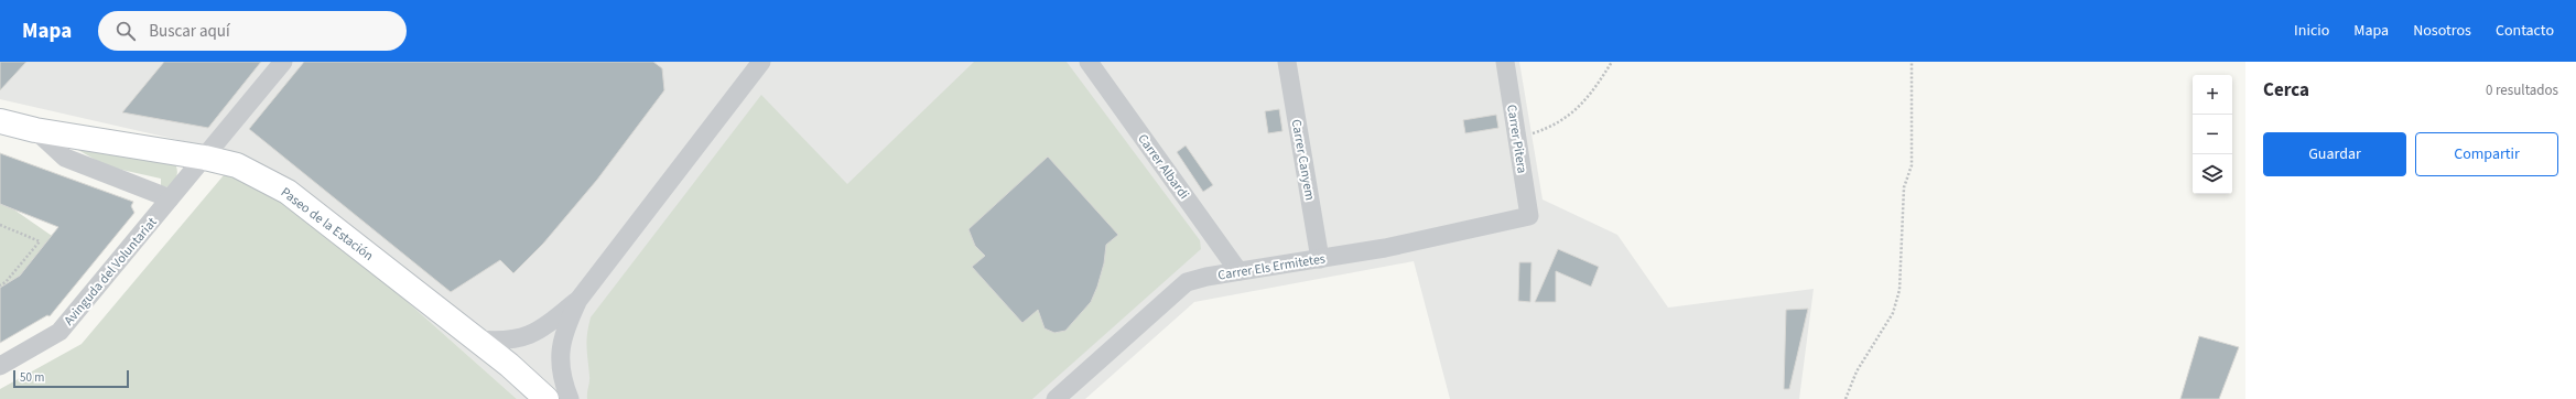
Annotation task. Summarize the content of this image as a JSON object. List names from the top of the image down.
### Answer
{
  "streets": {
    "street": [
      "Carrer Pitera",
      "Carrer Canyem",
      "Carrer Albardi",
      "Paseo de la Estación",
      "Carrer Els Ermitetes",
      "Avinguda del Voluntariat"
    ]
  },
  "crossings": [
    ["Carrer Pitera", "Carrer Els Ermitetes"],
    ["Carrer Canyem", "Carrer Els Ermitetes"],
    ["Carrer Albardi", "Carrer Els Ermitetes"],
    ["Paseo de la Estación", "Avinguda del Voluntariat"]
  ],
  "scale_bar": "50 m",
  "page": {
    "header": "Mapa",
    "search": "Buscar aquí",
    "nav": [
      "Inicio",
      "Mapa",
      "Nosotros",
      "Contacto"
    ],
    "heading": ["Cerca", "0 resultados"],
    "map_buttons": ["+", "−"],
    "buttons": ["Guardar", "Compartir"],
    "scale": "50 m"
  }
}
